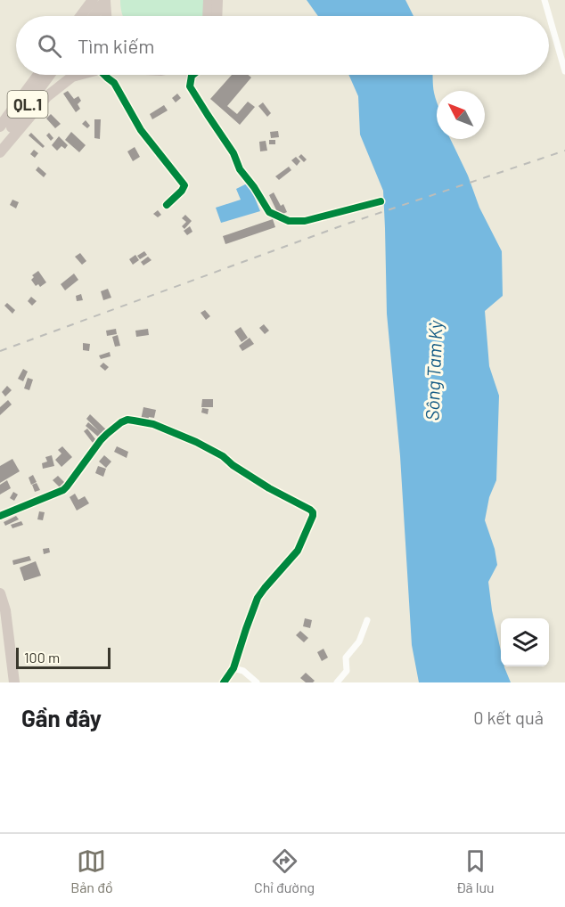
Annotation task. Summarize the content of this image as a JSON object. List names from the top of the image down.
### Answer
{
  "streets": {
    "highway": ["QL.1"]
  },
  "water": ["Sông Tam Kỳ"],
  "scale_bar": "100 m",
  "north": "top left",
  "page": {
    "search": "Tìm kiếm",
    "scale": "100 m",
    "heading": ["Gần đây", "0 kết quả"],
    "nav": ["Bản đồ", "Chỉ đường", "Đã lưu"]
  }
}
